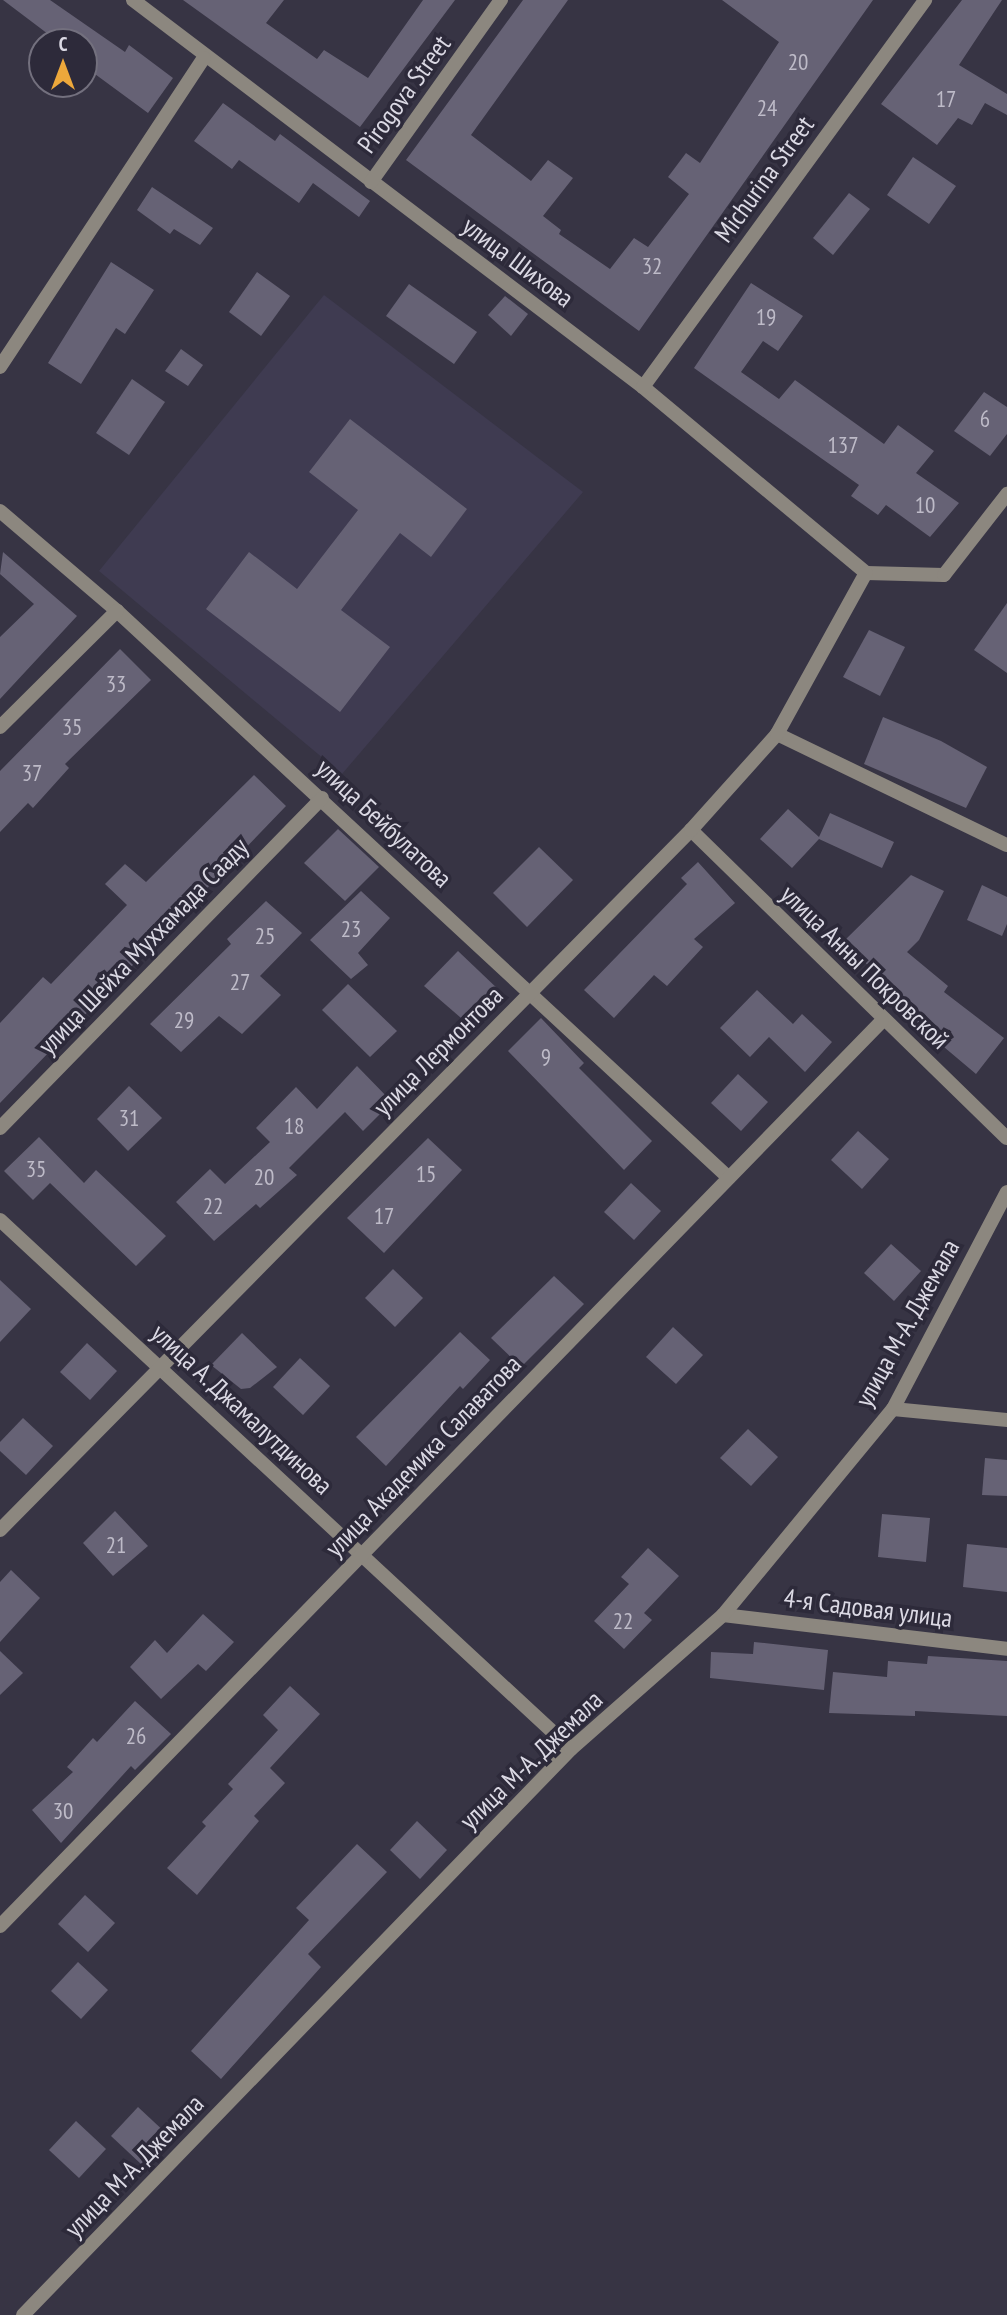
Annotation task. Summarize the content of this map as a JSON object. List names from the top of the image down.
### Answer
{
  "streets": {
    "street": [
      "Pirogova Street",
      "Michurina Street",
      "улица Шихова",
      "улица Бейбулатова",
      "улица Шейха Муххамада Сааду",
      "улица Анны Покровской",
      "улица Лермонтова",
      "улица М-А. Джемала",
      "улица А. Джамалутдинова",
      "улица Академика Салаватова",
      "4-я Садовая улица"
    ]
  },
  "crossings": [
    ["Pirogova Street", "улица Шихова"],
    ["Michurina Street", "улица Шихова"],
    ["улица Шихова", "улица Лермонтова"],
    ["улица Бейбулатова", "улица Шейха Муххамада Сааду"],
    ["улица Бейбулатова", "улица Лермонтова"],
    ["улица Бейбулатова", "улица Академика Салаватова"],
    ["улица Анны Покровской", "улица Лермонтова"],
    ["улица Анны Покровской", "улица Академика Салаватова"],
    ["улица Лермонтова", "улица А. Джамалутдинова"],
    ["улица М-А. Джемала", "улица А. Джамалутдинова"],
    ["улица М-А. Джемала", "4-я Садовая улица"],
    ["улица А. Джамалутдинова", "улица Академика Салаватова"]
  ],
  "house_numbers": [
    "20",
    "17",
    "24",
    "32",
    "19",
    "6",
    "137",
    "10",
    "33",
    "35",
    "37",
    "23",
    "25",
    "27",
    "29",
    "9",
    "31",
    "18",
    "35",
    "15",
    "20",
    "22",
    "17",
    "21",
    "22",
    "26",
    "30"
  ],
  "north": "top"
}
